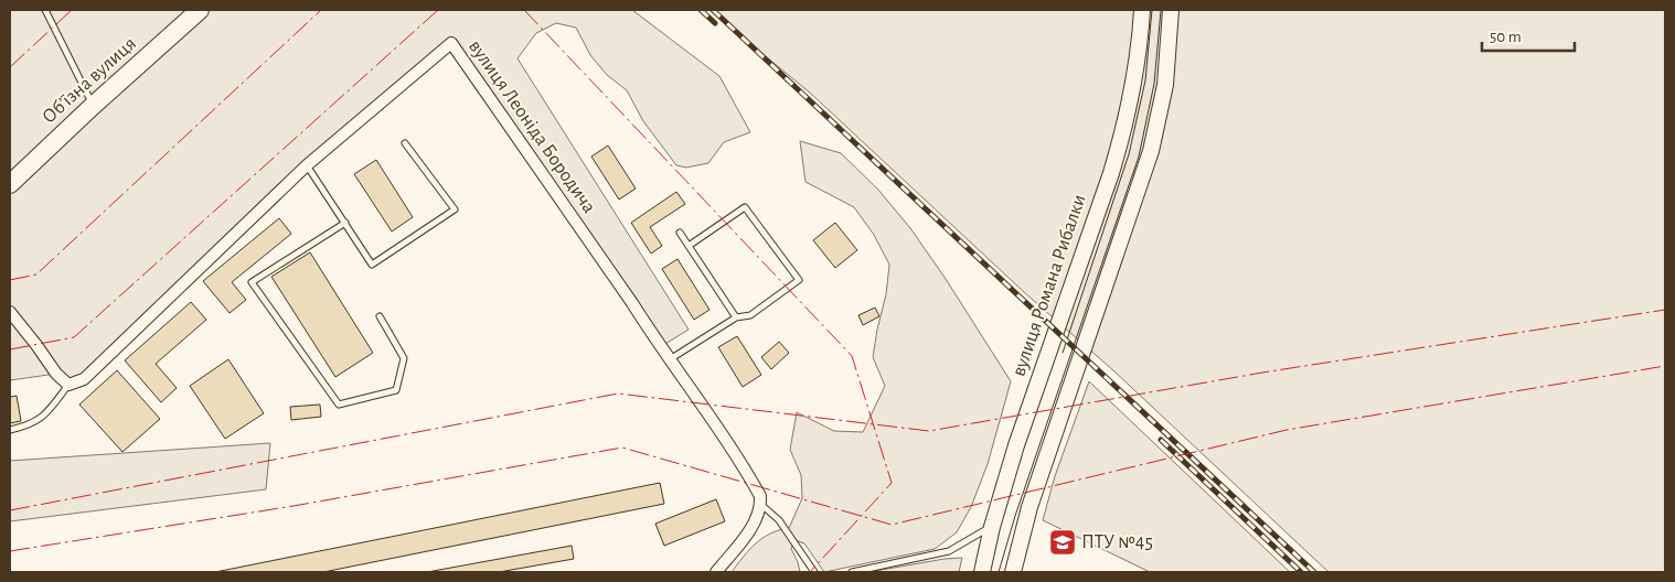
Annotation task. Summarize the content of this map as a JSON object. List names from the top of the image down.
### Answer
{
  "streets": {
    "main road": ["Обʼїзна вулиця", "вулиця Романа Рибалки"],
    "street": ["вулиця Леоніда Бородича"]
  },
  "places": {
    "school or university": ["ПТУ №45"]
  },
  "scale_bar": "50 m"
}
